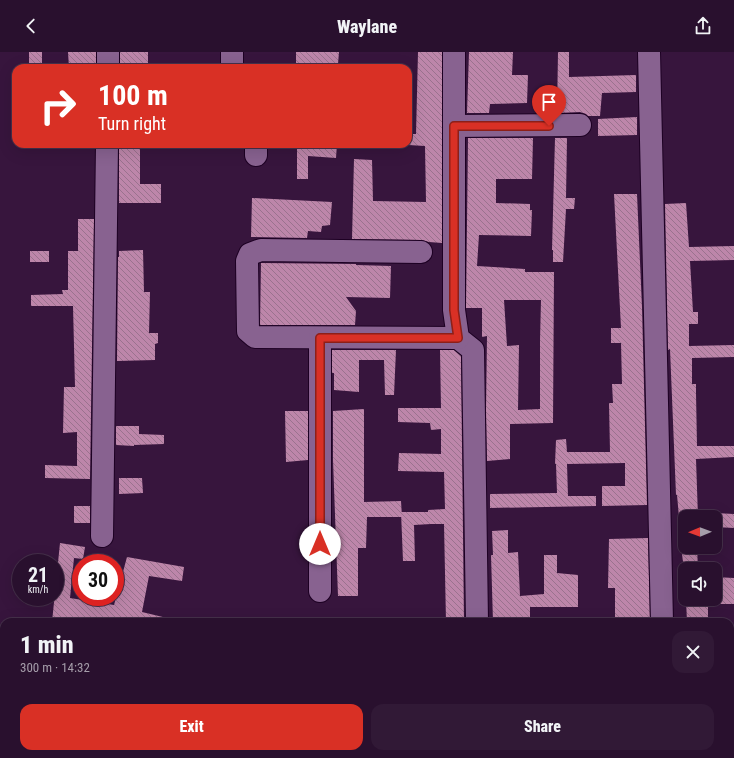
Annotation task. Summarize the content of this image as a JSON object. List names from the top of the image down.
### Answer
{
  "north": "left",
  "page": {
    "header": "Waylane",
    "turn": ["100 m", "Turn right"],
    "speed": "21 km/h",
    "limit": "30",
    "heading": ["1 min", "300 m · 14:32"],
    "buttons": ["Exit", "Share"]
  }
}
